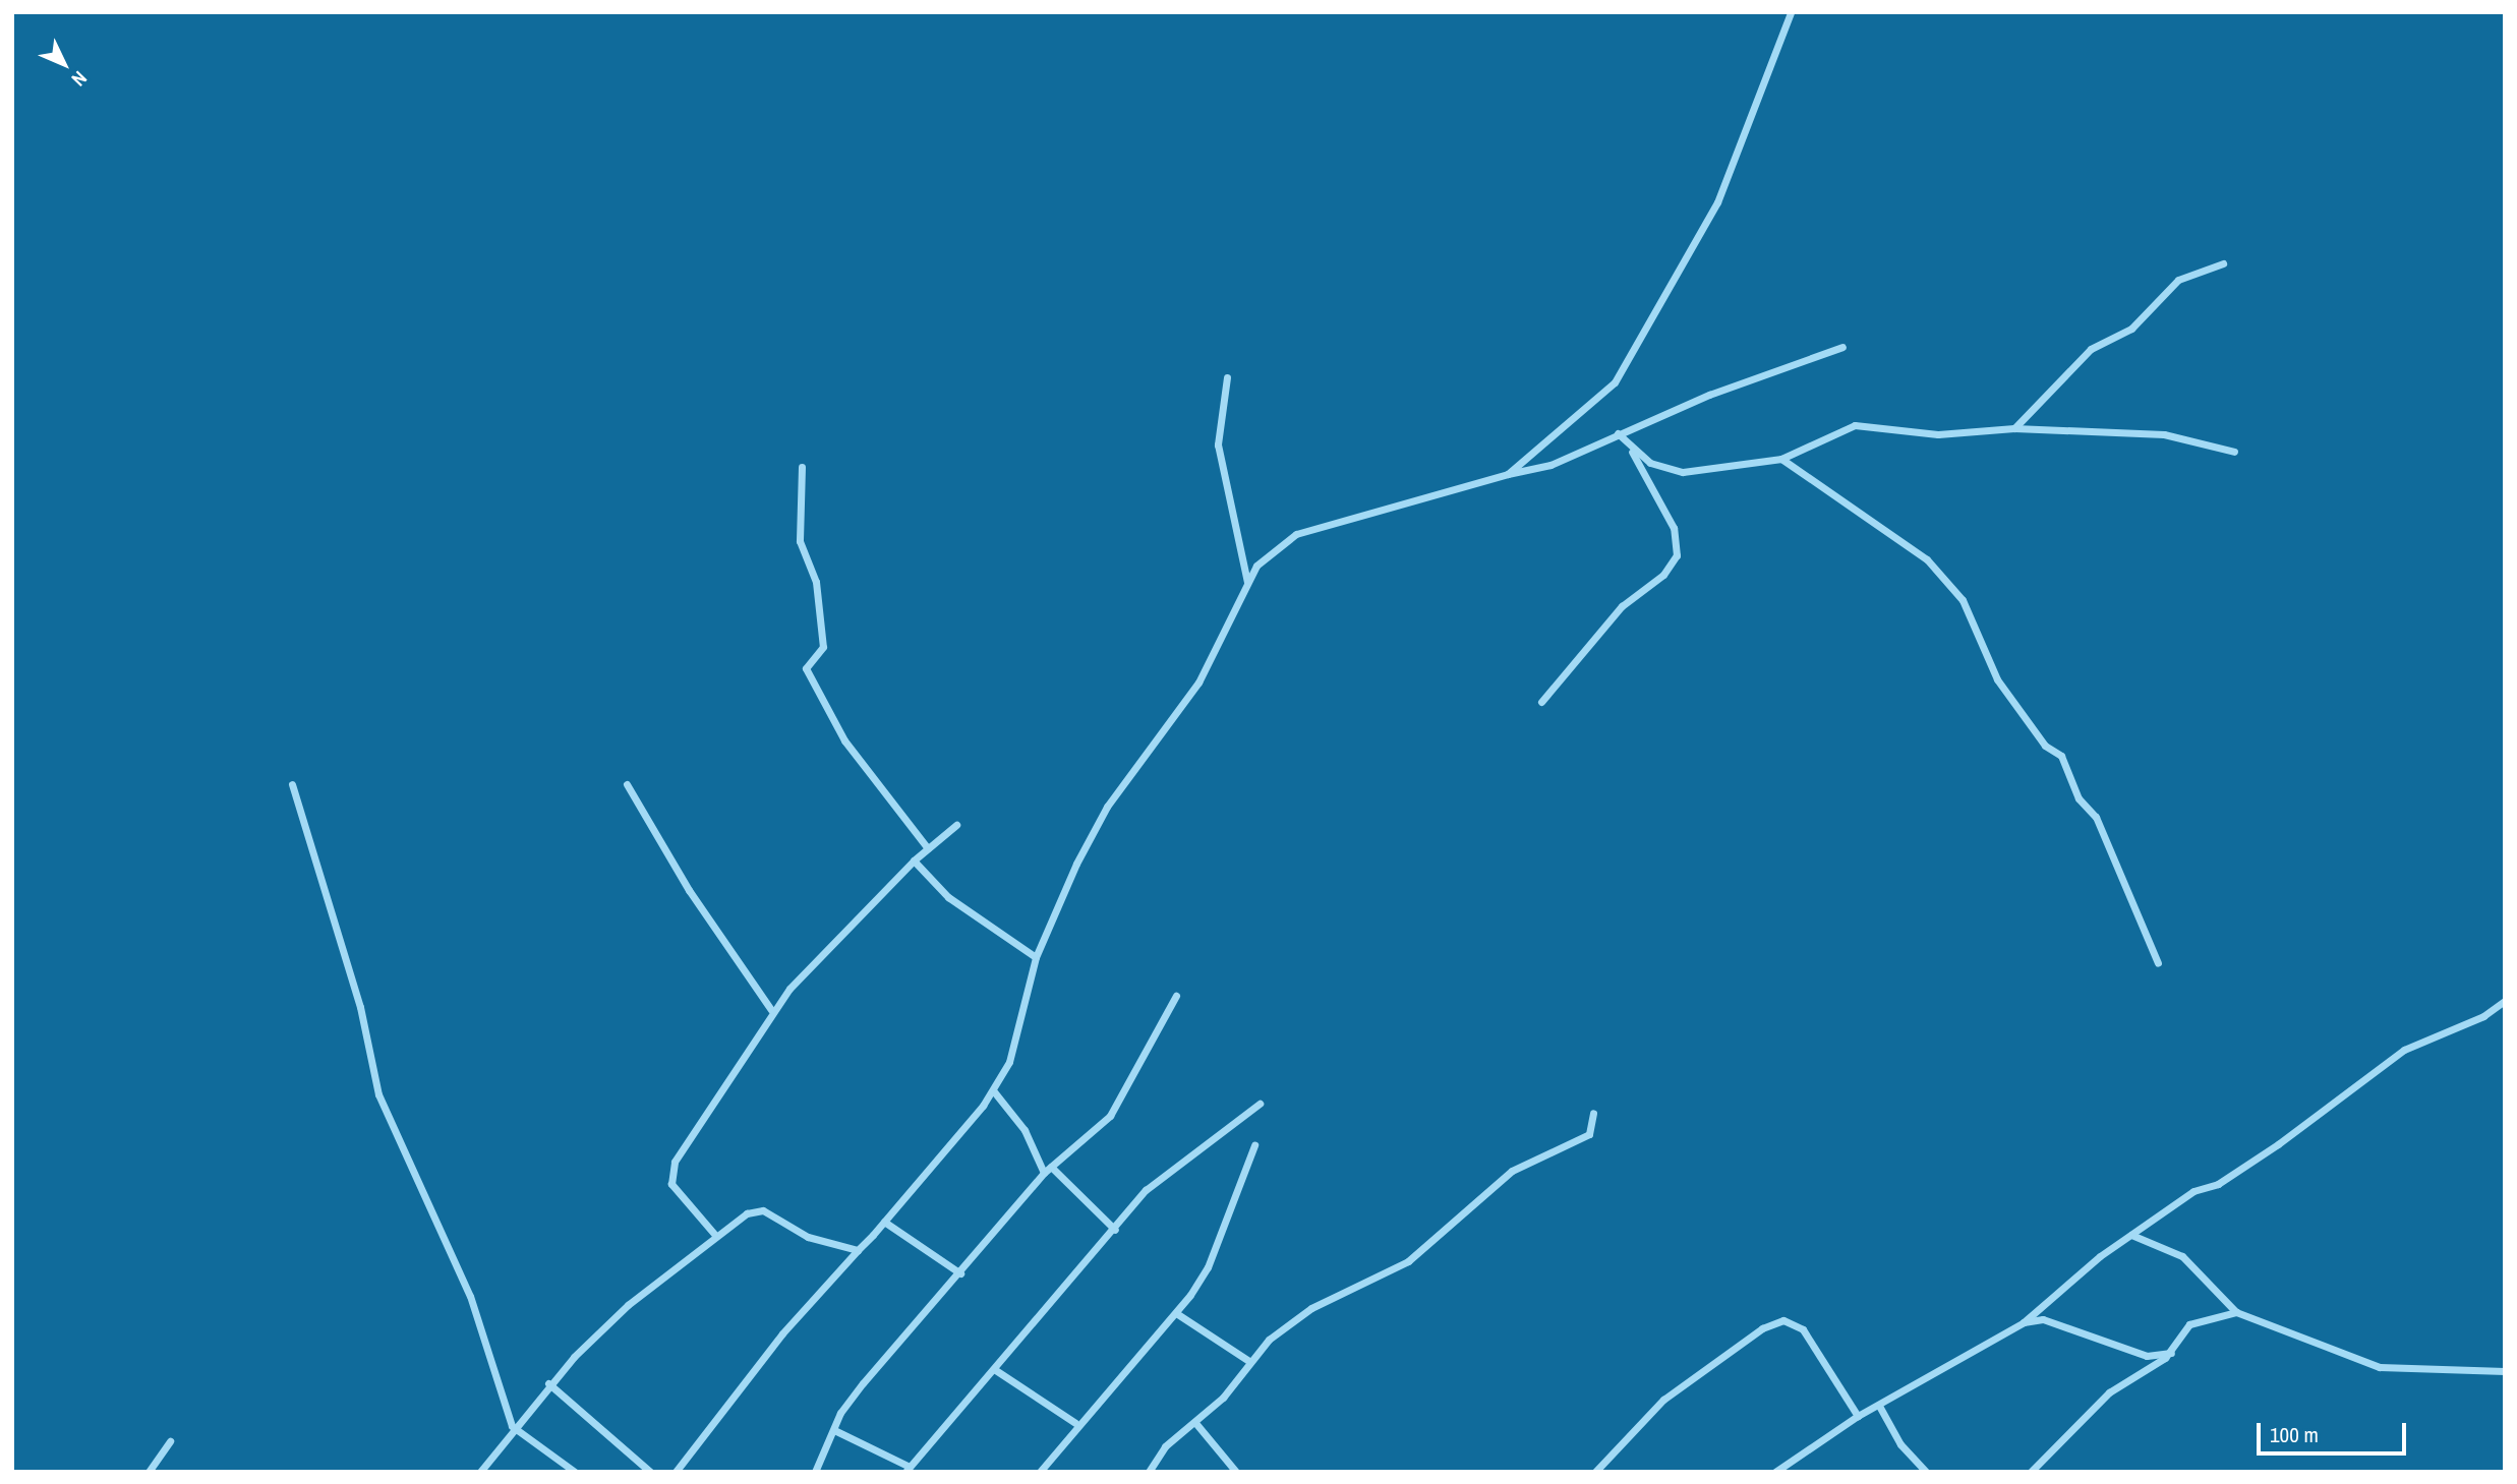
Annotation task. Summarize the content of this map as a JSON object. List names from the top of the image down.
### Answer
{
  "scale_bar": "100 m",
  "north": "bottom right"
}
